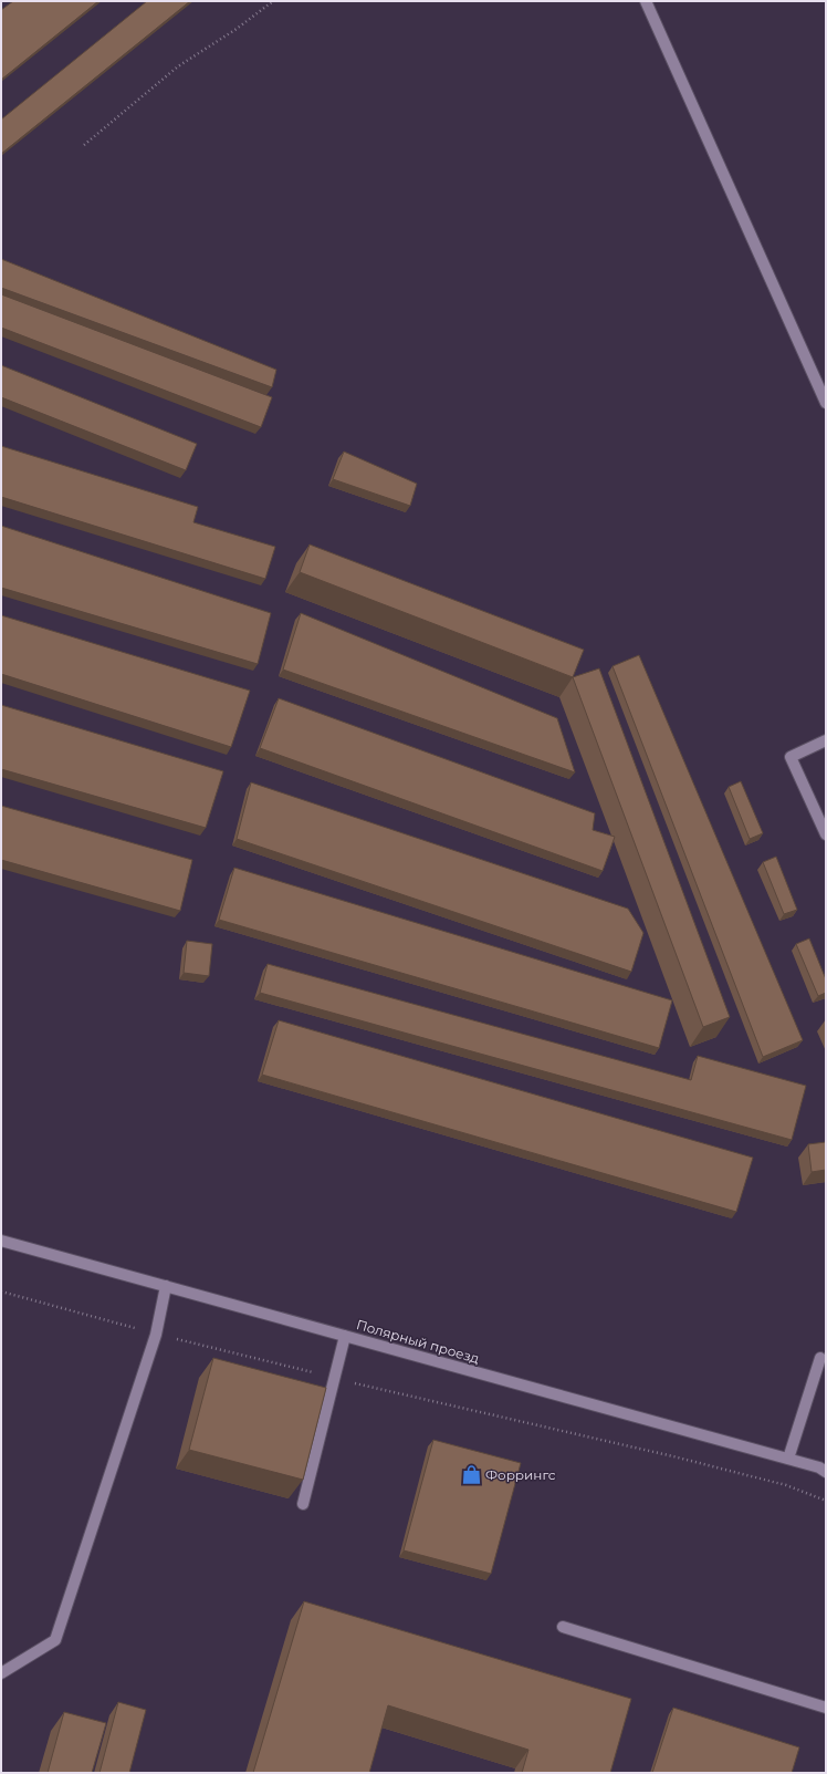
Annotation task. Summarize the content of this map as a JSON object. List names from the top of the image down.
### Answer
{
  "streets": {
    "street": ["Полярный проезд"]
  },
  "places": {
    "shop": ["Форрингс"]
  }
}
